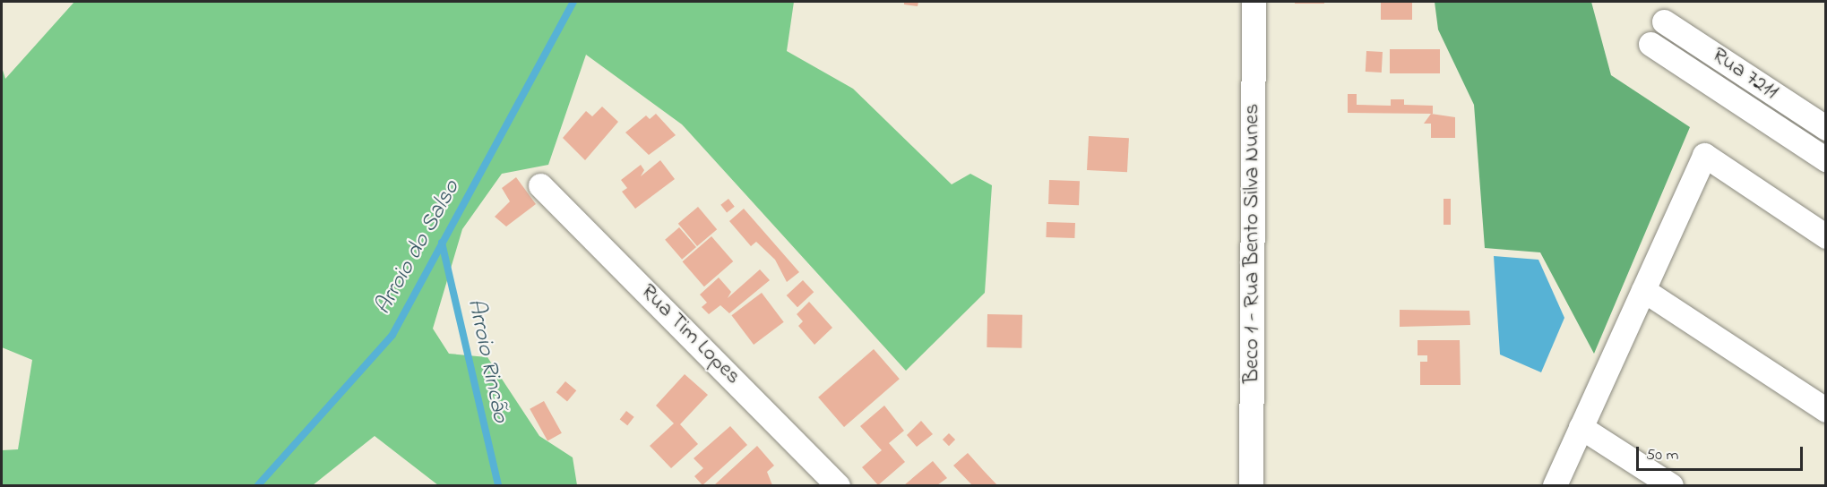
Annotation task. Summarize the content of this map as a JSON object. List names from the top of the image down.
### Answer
{
  "streets": {
    "street": ["Rua 7211", "Beco 1 - Rua Bento Silva Nunes", "Rua Tim Lopes"]
  },
  "water": ["Arroio do Salso", "Arroio Rincão"],
  "scale_bar": "50 m"
}
